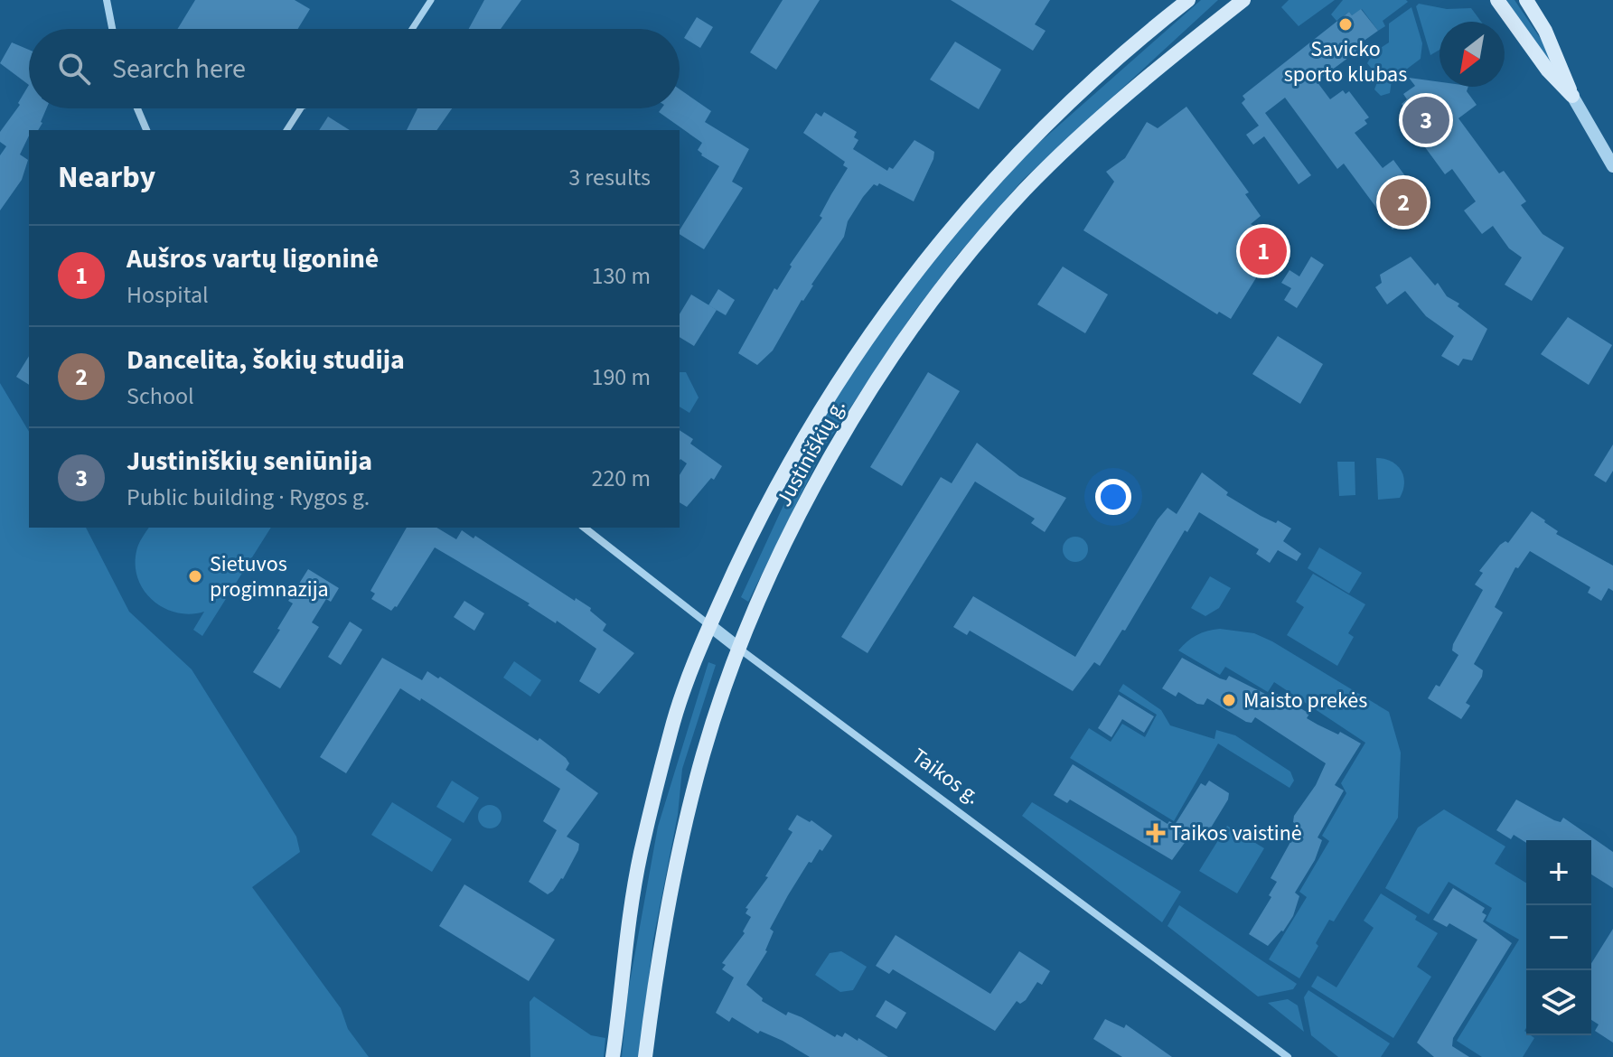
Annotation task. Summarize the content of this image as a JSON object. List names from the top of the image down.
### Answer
{
  "streets": {
    "main road": ["Justiniškių g."],
    "street": ["Taikos g."]
  },
  "crossings": [
    ["Justiniškių g.", "Taikos g."]
  ],
  "places": {
    "other": ["Savicko sporto klubas", "Sietuvos progimnazija", "Maisto prekės"],
    "health": ["Taikos vaistinė"]
  },
  "north": "bottom left",
  "page": {
    "search": "Search here",
    "pins": ["3", "2", "1"],
    "heading": ["Nearby", "3 results"],
    "list": [
      {
        "mark": "1",
        "name": "Aušros vartų ligoninė",
        "note": "Hospital",
        "value": "130 m"
      },
      {
        "mark": "2",
        "name": "Dancelita, šokių studija",
        "note": "School",
        "value": "190 m"
      },
      {
        "mark": "3",
        "name": "Justiniškių seniūnija",
        "note": "Public building · Rygos g.",
        "value": "220 m"
      }
    ],
    "map_buttons": ["+", "−"]
  }
}
